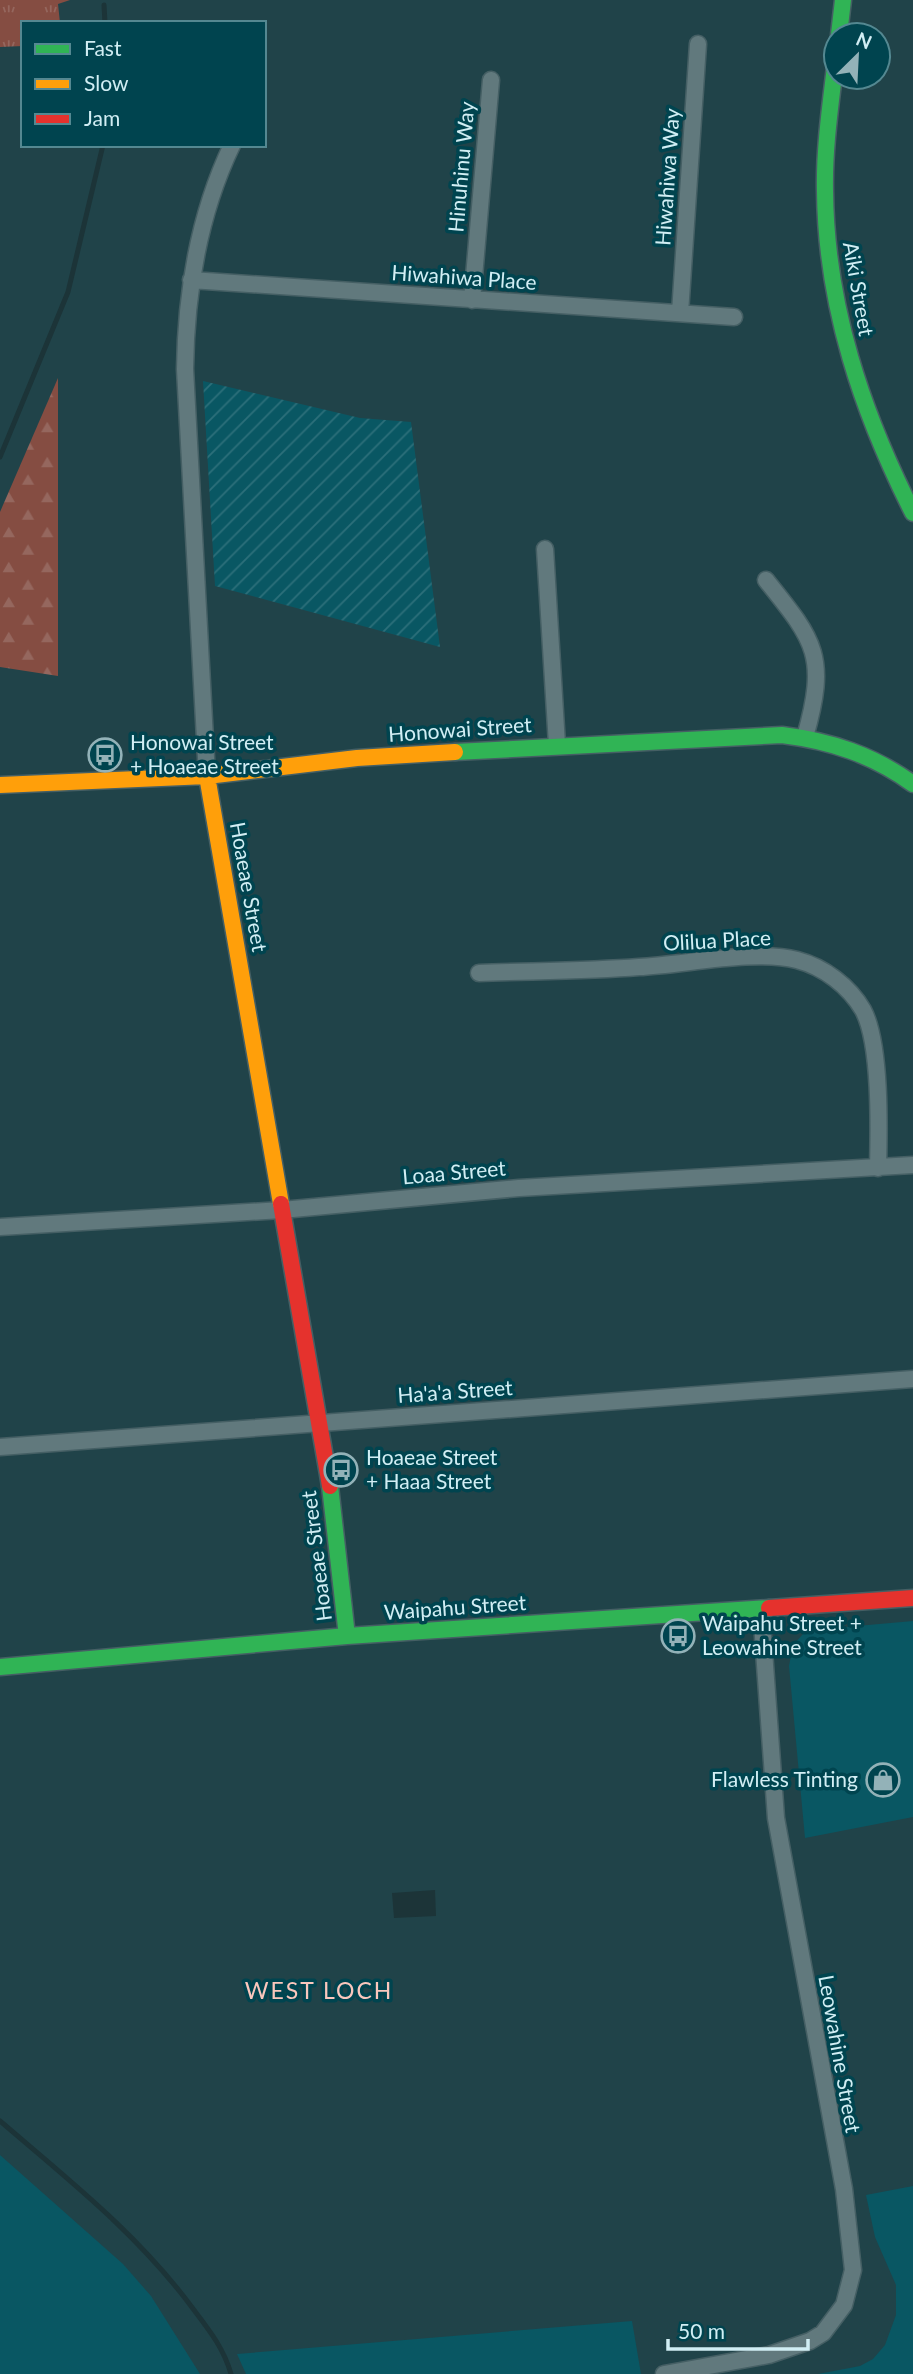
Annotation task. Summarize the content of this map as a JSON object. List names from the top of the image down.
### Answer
{
  "streets": {
    "street": [
      "Hinuhinu Way",
      "Hiwahiwa Way",
      "Hiwahiwa Place",
      "Aiki Street",
      "Honowai Street",
      "Hoaeae Street",
      "Olilua Place",
      "Loaa Street",
      "Ha'a'a Street",
      "Waipahu Street",
      "Leowahine Street"
    ]
  },
  "crossings": [
    ["Hinuhinu Way", "Hiwahiwa Place"],
    ["Hiwahiwa Way", "Hiwahiwa Place"],
    ["Hiwahiwa Place", "Hoaeae Street"],
    ["Honowai Street", "Hoaeae Street"],
    ["Hoaeae Street", "Loaa Street"],
    ["Hoaeae Street", "Ha'a'a Street"],
    ["Hoaeae Street", "Waipahu Street"],
    ["Olilua Place", "Loaa Street"],
    ["Waipahu Street", "Leowahine Street"]
  ],
  "districts": ["WEST LOCH"],
  "places": {
    "bus stop": ["Honowai Street + Hoaeae Street", "Hoaeae Street + Haaa Street", "Waipahu Street + Leowahine Street"],
    "shop": ["Flawless Tinting"]
  },
  "legend": ["Fast", "Slow", "Jam"],
  "scale_bar": "50 m",
  "north": "top right"
}
